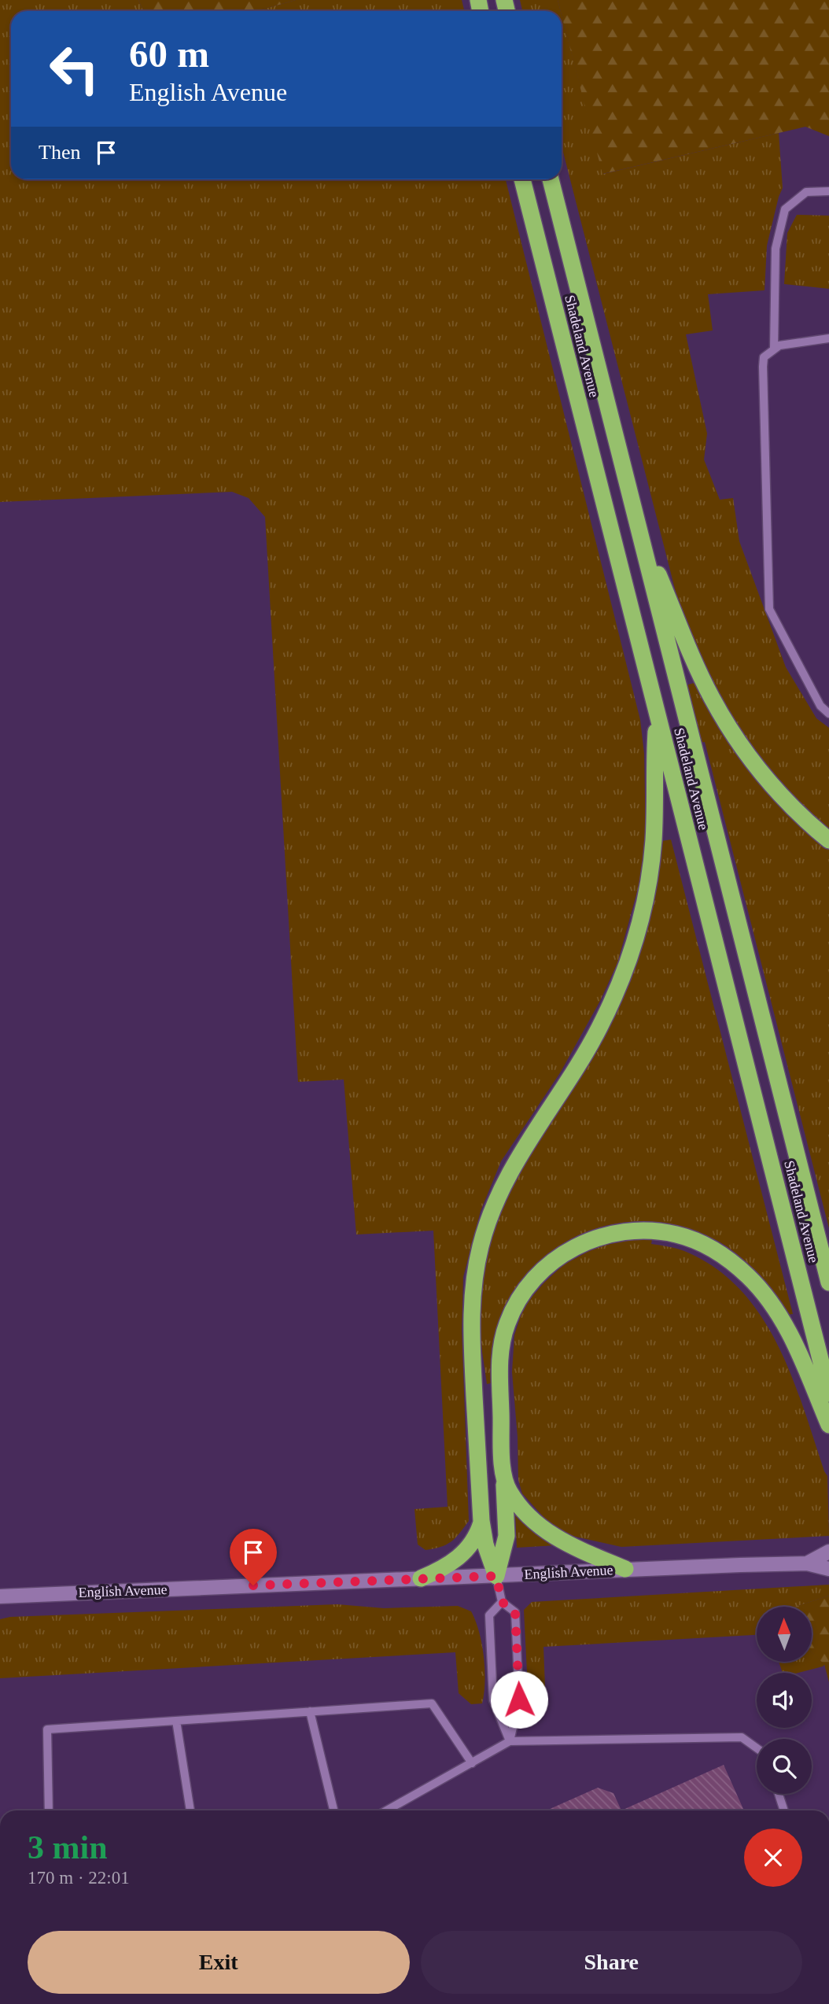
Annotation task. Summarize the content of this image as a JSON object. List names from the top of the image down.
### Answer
{
  "streets": {
    "highway": ["Shadeland Avenue"],
    "street": ["English Avenue"]
  },
  "north": "top",
  "page": {
    "turn": ["60 m", "English Avenue"],
    "then": "Then",
    "heading": ["3 min", "170 m · 22:01"],
    "buttons": ["Exit", "Share"]
  }
}
